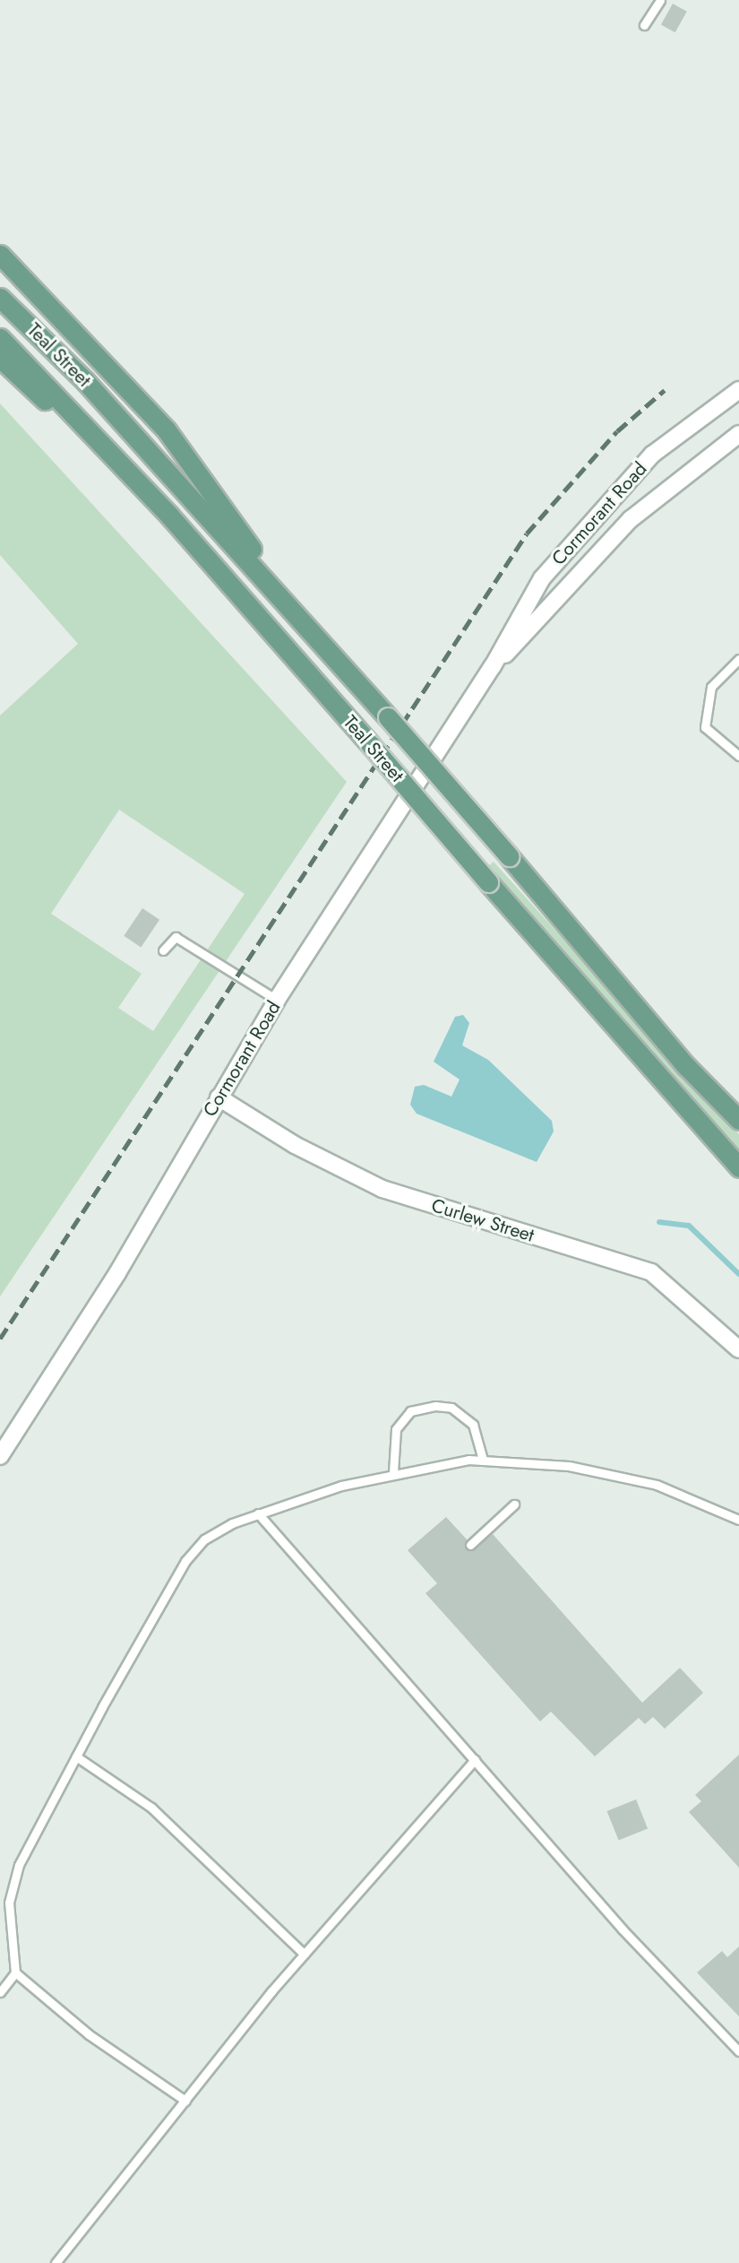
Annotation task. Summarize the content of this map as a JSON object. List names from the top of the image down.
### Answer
{
  "streets": {
    "main road": ["Teal Street"],
    "street": ["Cormorant Road", "Curlew Street"]
  },
  "crossings": [
    ["Cormorant Road", "Curlew Street"]
  ]
}
